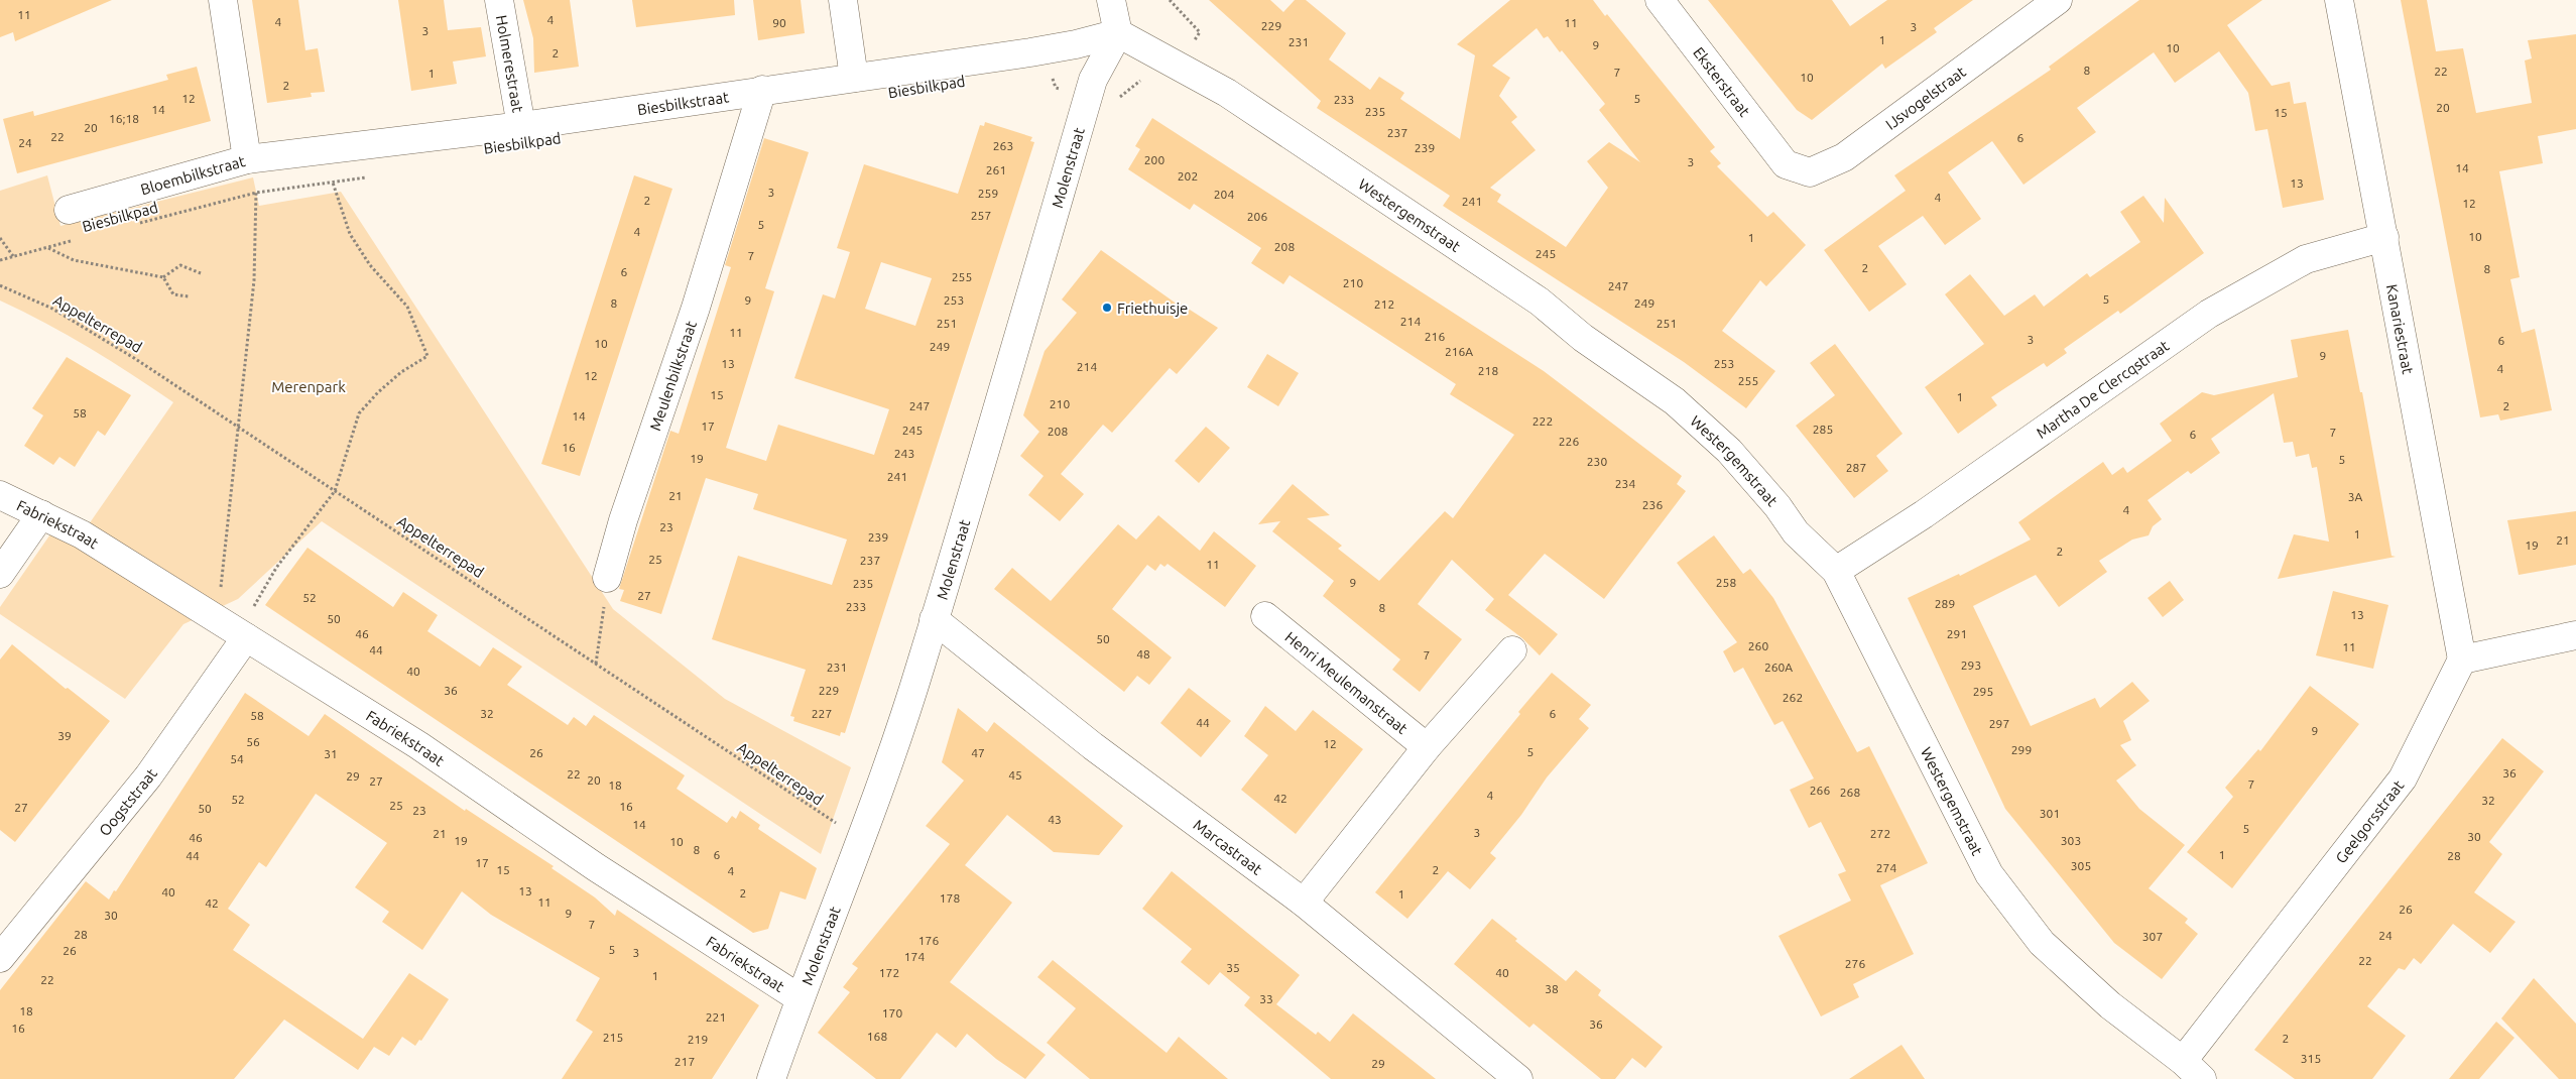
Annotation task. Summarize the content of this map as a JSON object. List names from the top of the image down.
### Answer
{
  "streets": {
    "street": [
      "Holmerestraat",
      "Eksterstraat",
      "IJsvogelstraat",
      "Biesbilkstraat",
      "Molenstraat",
      "Bloembilkstraat",
      "Westergemstraat",
      "Kanariestraat",
      "Meulenbilkstraat",
      "Martha De Clercqstraat",
      "Fabriekstraat",
      "Henri Meulemanstraat",
      "Oogststraat",
      "Geelgorsstraat",
      "Marcastraat"
    ],
    "path": ["Biesbilkpad", "Appelterrepad"]
  },
  "crossings": [
    ["Holmerestraat", "Biesbilkstraat"],
    ["Eksterstraat", "IJsvogelstraat"],
    ["Biesbilkstraat", "Molenstraat"],
    ["Biesbilkstraat", "Bloembilkstraat"],
    ["Biesbilkstraat", "Westergemstraat"],
    ["Biesbilkstraat", "Meulenbilkstraat"],
    ["Molenstraat", "Westergemstraat"],
    ["Molenstraat", "Appelterrepad"],
    ["Molenstraat", "Fabriekstraat"],
    ["Molenstraat", "Marcastraat"],
    ["Westergemstraat", "Martha De Clercqstraat"],
    ["Westergemstraat", "Geelgorsstraat"],
    ["Kanariestraat", "Martha De Clercqstraat"],
    ["Kanariestraat", "Geelgorsstraat"],
    ["Fabriekstraat", "Oogststraat"]
  ],
  "parks": ["Merenpark"],
  "places": ["Friethuisje"],
  "house_numbers": [
    "11",
    "4",
    "4",
    "90",
    "11",
    "229",
    "3",
    "3",
    "1",
    "231",
    "9",
    "10",
    "2",
    "8",
    "22",
    "7",
    "1",
    "10",
    "2",
    "12",
    "5",
    "233",
    "20",
    "14",
    "235",
    "15",
    "16;18",
    "20",
    "237",
    "22",
    "6",
    "24",
    "263",
    "239",
    "200",
    "3",
    "14",
    "261",
    "202",
    "13",
    "3",
    "259",
    "204",
    "4",
    "2",
    "241",
    "12",
    "257",
    "206",
    "5",
    "4",
    "10",
    "1",
    "208",
    "245",
    "7",
    "2",
    "8",
    "6",
    "255",
    "210",
    "247",
    "5",
    "9",
    "253",
    "8",
    "249",
    "212",
    "214",
    "251",
    "251",
    "11",
    "216",
    "3",
    "6",
    "10",
    "249",
    "216A",
    "9",
    "13",
    "253",
    "214",
    "4",
    "218",
    "12",
    "255",
    "15",
    "1",
    "210",
    "247",
    "2",
    "58",
    "14",
    "222",
    "17",
    "285",
    "245",
    "208",
    "7",
    "6",
    "226",
    "16",
    "243",
    "19",
    "5",
    "230",
    "287",
    "241",
    "234",
    "21",
    "3A",
    "236",
    "4",
    "23",
    "1",
    "239",
    "21",
    "19",
    "2",
    "25",
    "237",
    "11",
    "9",
    "258",
    "235",
    "27",
    "52",
    "289",
    "233",
    "8",
    "13",
    "50",
    "46",
    "291",
    "50",
    "260",
    "11",
    "44",
    "48",
    "7",
    "293",
    "231",
    "260A",
    "40",
    "36",
    "229",
    "295",
    "262",
    "32",
    "227",
    "6",
    "58",
    "44",
    "297",
    "9",
    "39",
    "56",
    "12",
    "299",
    "5",
    "26",
    "47",
    "31",
    "54",
    "36",
    "22",
    "45",
    "29",
    "20",
    "27",
    "7",
    "18",
    "266",
    "268",
    "4",
    "42",
    "52",
    "32",
    "25",
    "16",
    "27",
    "50",
    "23",
    "301",
    "43",
    "14",
    "5",
    "3",
    "21",
    "272",
    "30",
    "46",
    "19",
    "303",
    "10",
    "8",
    "6",
    "1",
    "44",
    "28",
    "17",
    "305",
    "274",
    "15",
    "2",
    "4",
    "13",
    "40",
    "2",
    "1",
    "178",
    "11",
    "42",
    "26",
    "9",
    "30",
    "7",
    "28",
    "24",
    "307",
    "176",
    "5",
    "26",
    "3",
    "174",
    "22",
    "276",
    "35",
    "172",
    "40",
    "1",
    "22",
    "38",
    "33",
    "18",
    "170",
    "221",
    "36",
    "16",
    "168",
    "215",
    "2",
    "219",
    "315",
    "217",
    "29"
  ]
}
